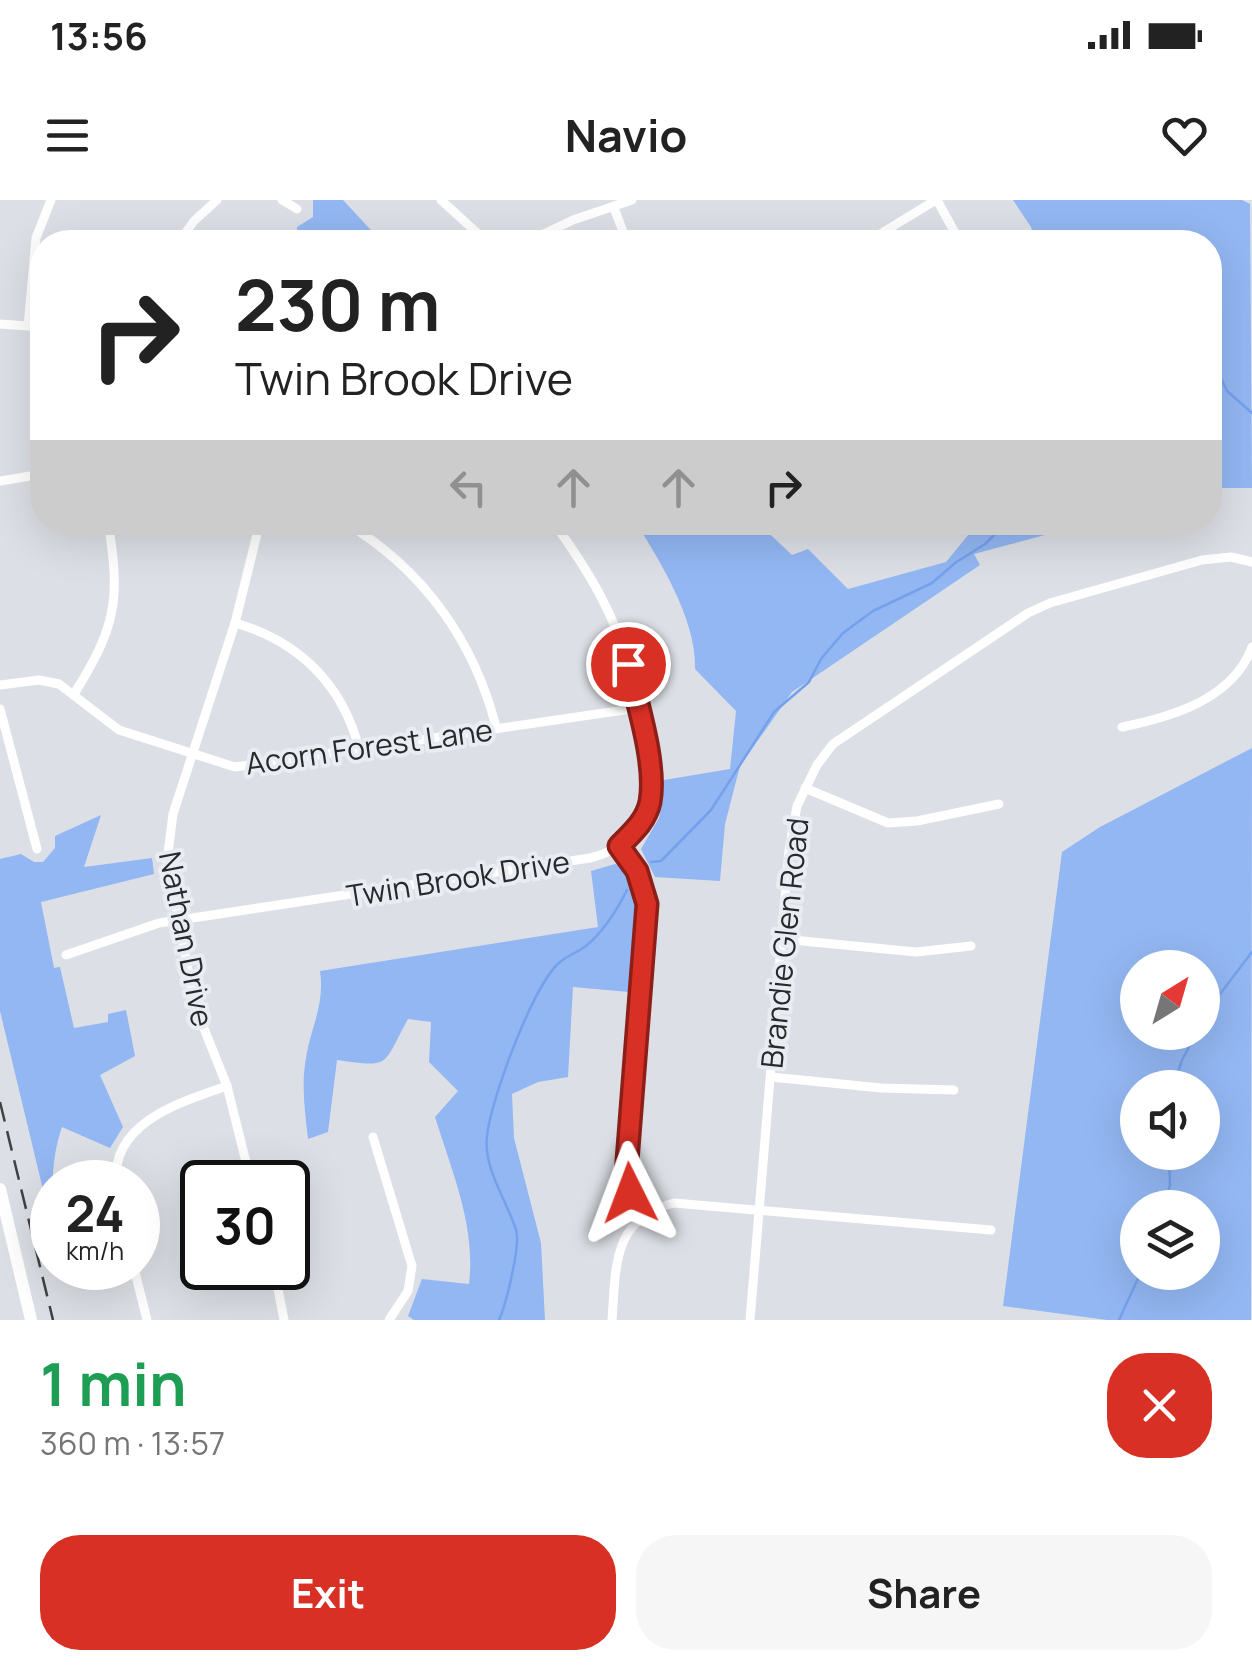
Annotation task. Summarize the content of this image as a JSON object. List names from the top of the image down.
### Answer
{
  "streets": {
    "street": [
      "Acorn Forest Lane",
      "Twin Brook Drive",
      "Nathan Drive",
      "Brandie Glen Road"
    ]
  },
  "crossings": [
    ["Acorn Forest Lane", "Nathan Drive"],
    ["Twin Brook Drive", "Nathan Drive"]
  ],
  "north": "top right",
  "page": {
    "status": "13:56",
    "header": "Navio",
    "turn": ["230 m", "Twin Brook Drive"],
    "speed": "24 km/h",
    "limit": "30",
    "heading": ["1 min", "360 m · 13:57"],
    "buttons": ["Exit", "Share"]
  }
}
